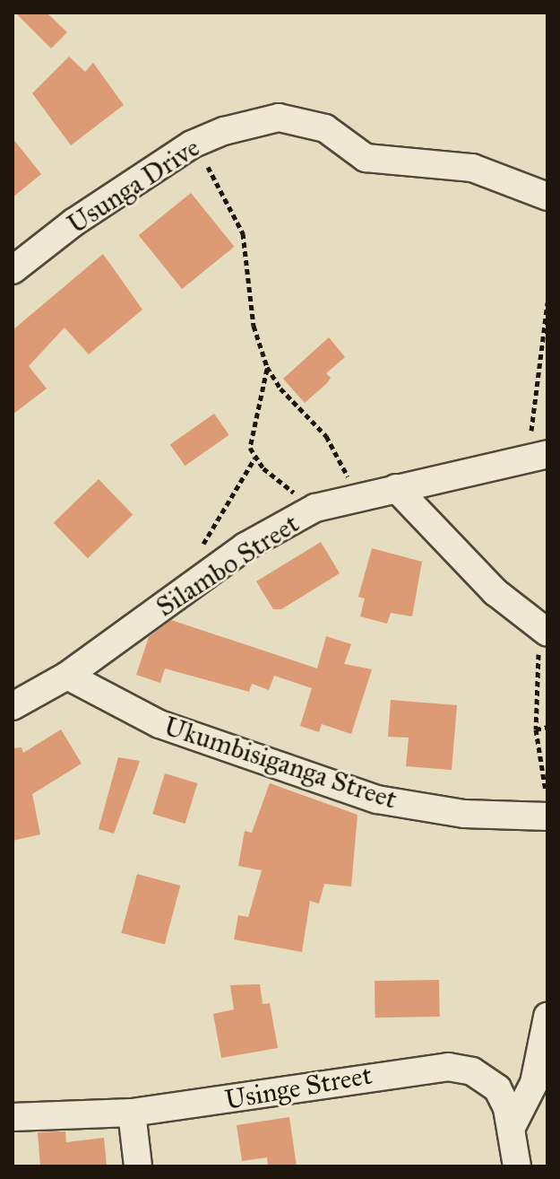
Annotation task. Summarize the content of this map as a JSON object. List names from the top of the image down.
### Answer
{
  "streets": {
    "street": [
      "Usunga Drive",
      "Silambo Street",
      "Ukumbisiganga Street",
      "Usinge Street"
    ]
  },
  "crossings": [
    ["Silambo Street", "Ukumbisiganga Street"]
  ]
}
